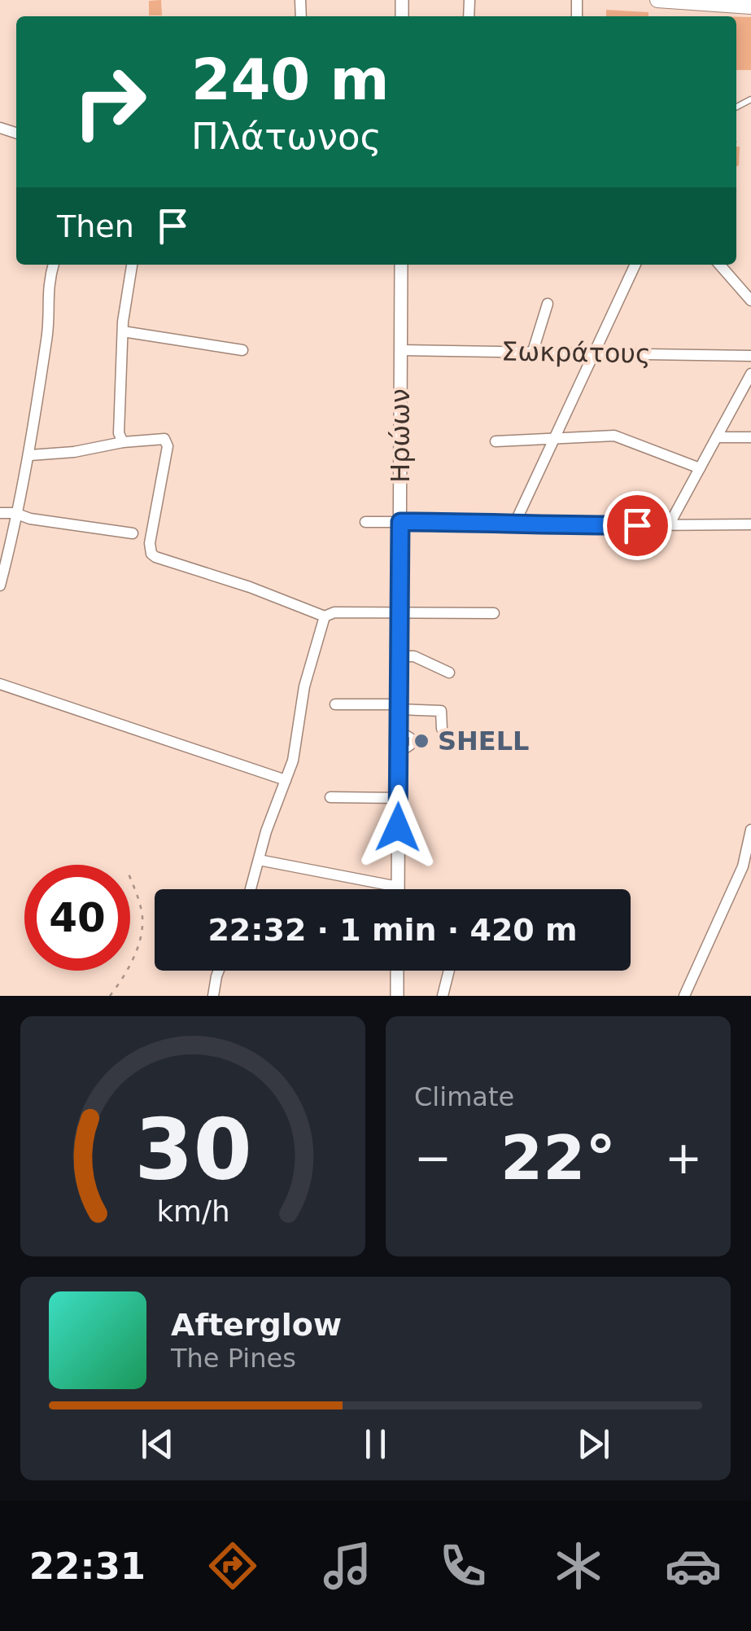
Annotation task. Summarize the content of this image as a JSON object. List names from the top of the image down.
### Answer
{
  "streets": {
    "street": ["Σωκράτους", "Ηρώων"]
  },
  "crossings": [
    ["Σωκράτους", "Ηρώων"]
  ],
  "places": ["SHELL"],
  "page": {
    "turn": ["240 m", "Πλάτωνος"],
    "then": "Then",
    "limit": "40",
    "trip": "22:32 · 1 min · 420 m",
    "tile": "Climate",
    "heat": ["−", "22°", "+"],
    "song": ["Afterglow", "The Pines"],
    "tabs": "22:31",
    "gauge": ["30", "km/h"]
  }
}
